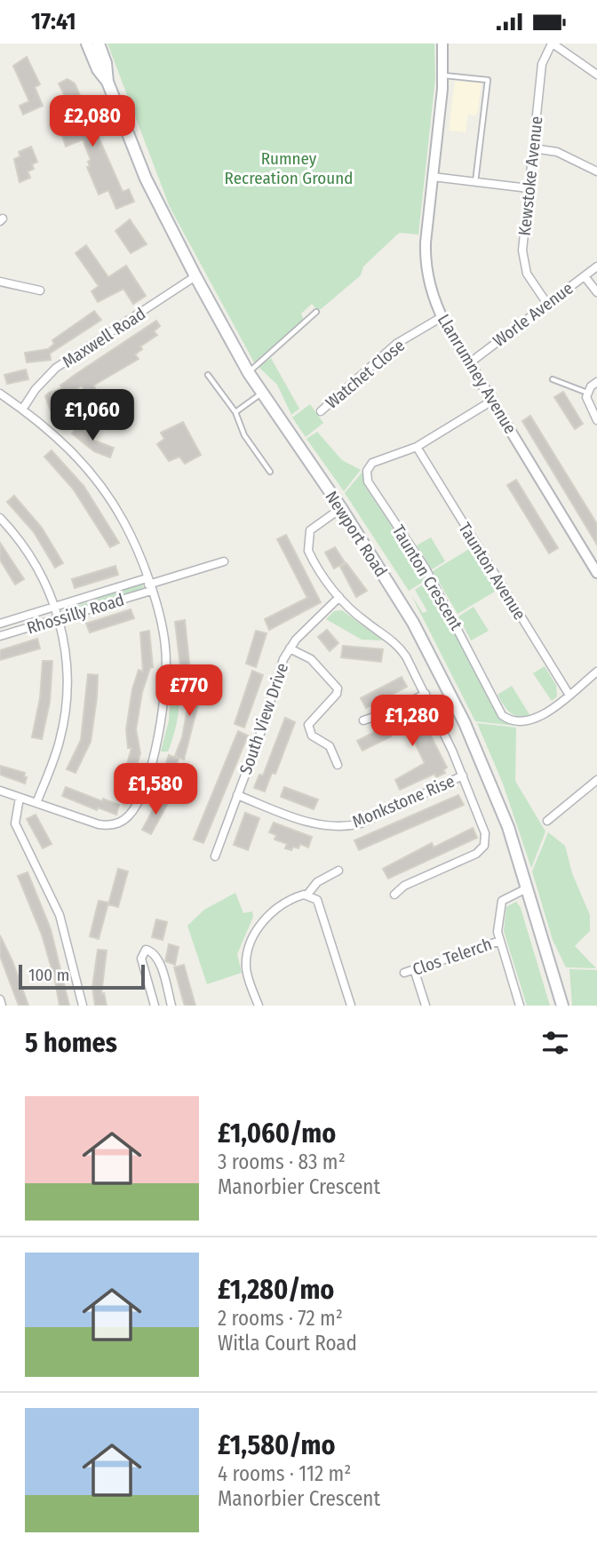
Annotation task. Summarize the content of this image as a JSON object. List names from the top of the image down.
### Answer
{
  "streets": {
    "main road": ["Newport Road"],
    "street": [
      "Kewstoke Avenue",
      "Worle Avenue",
      "Maxwell Road",
      "Watchet Close",
      "Llanrumney Avenue",
      "Taunton Avenue",
      "Taunton Crescent",
      "Rhossilly Road",
      "South View Drive",
      "Monkstone Rise",
      "Clos Telerch"
    ]
  },
  "crossings": [
    ["Kewstoke Avenue", "Worle Avenue"],
    ["Worle Avenue", "Llanrumney Avenue"],
    ["Maxwell Road", "Newport Road"],
    ["Watchet Close", "Llanrumney Avenue"],
    ["Llanrumney Avenue", "Taunton Crescent"],
    ["Taunton Avenue", "Taunton Crescent"],
    ["South View Drive", "Monkstone Rise"]
  ],
  "parks": ["Rumney Recreation Ground"],
  "scale_bar": "100 m",
  "page": {
    "status": "17:41",
    "price": [
      "£2,080",
      "£1,060",
      "£770",
      "£1,280",
      "£1,580"
    ],
    "scale": "100 m",
    "heading": "5 homes",
    "list": [
      {
        "name": "£1,060/mo",
        "note": "3 rooms · 83 m² · Manorbier Crescent"
      },
      {
        "name": "£1,280/mo",
        "note": "2 rooms · 72 m² · Witla Court Road"
      },
      {
        "name": "£1,580/mo",
        "note": "4 rooms · 112 m² · Manorbier Crescent"
      }
    ]
  }
}
